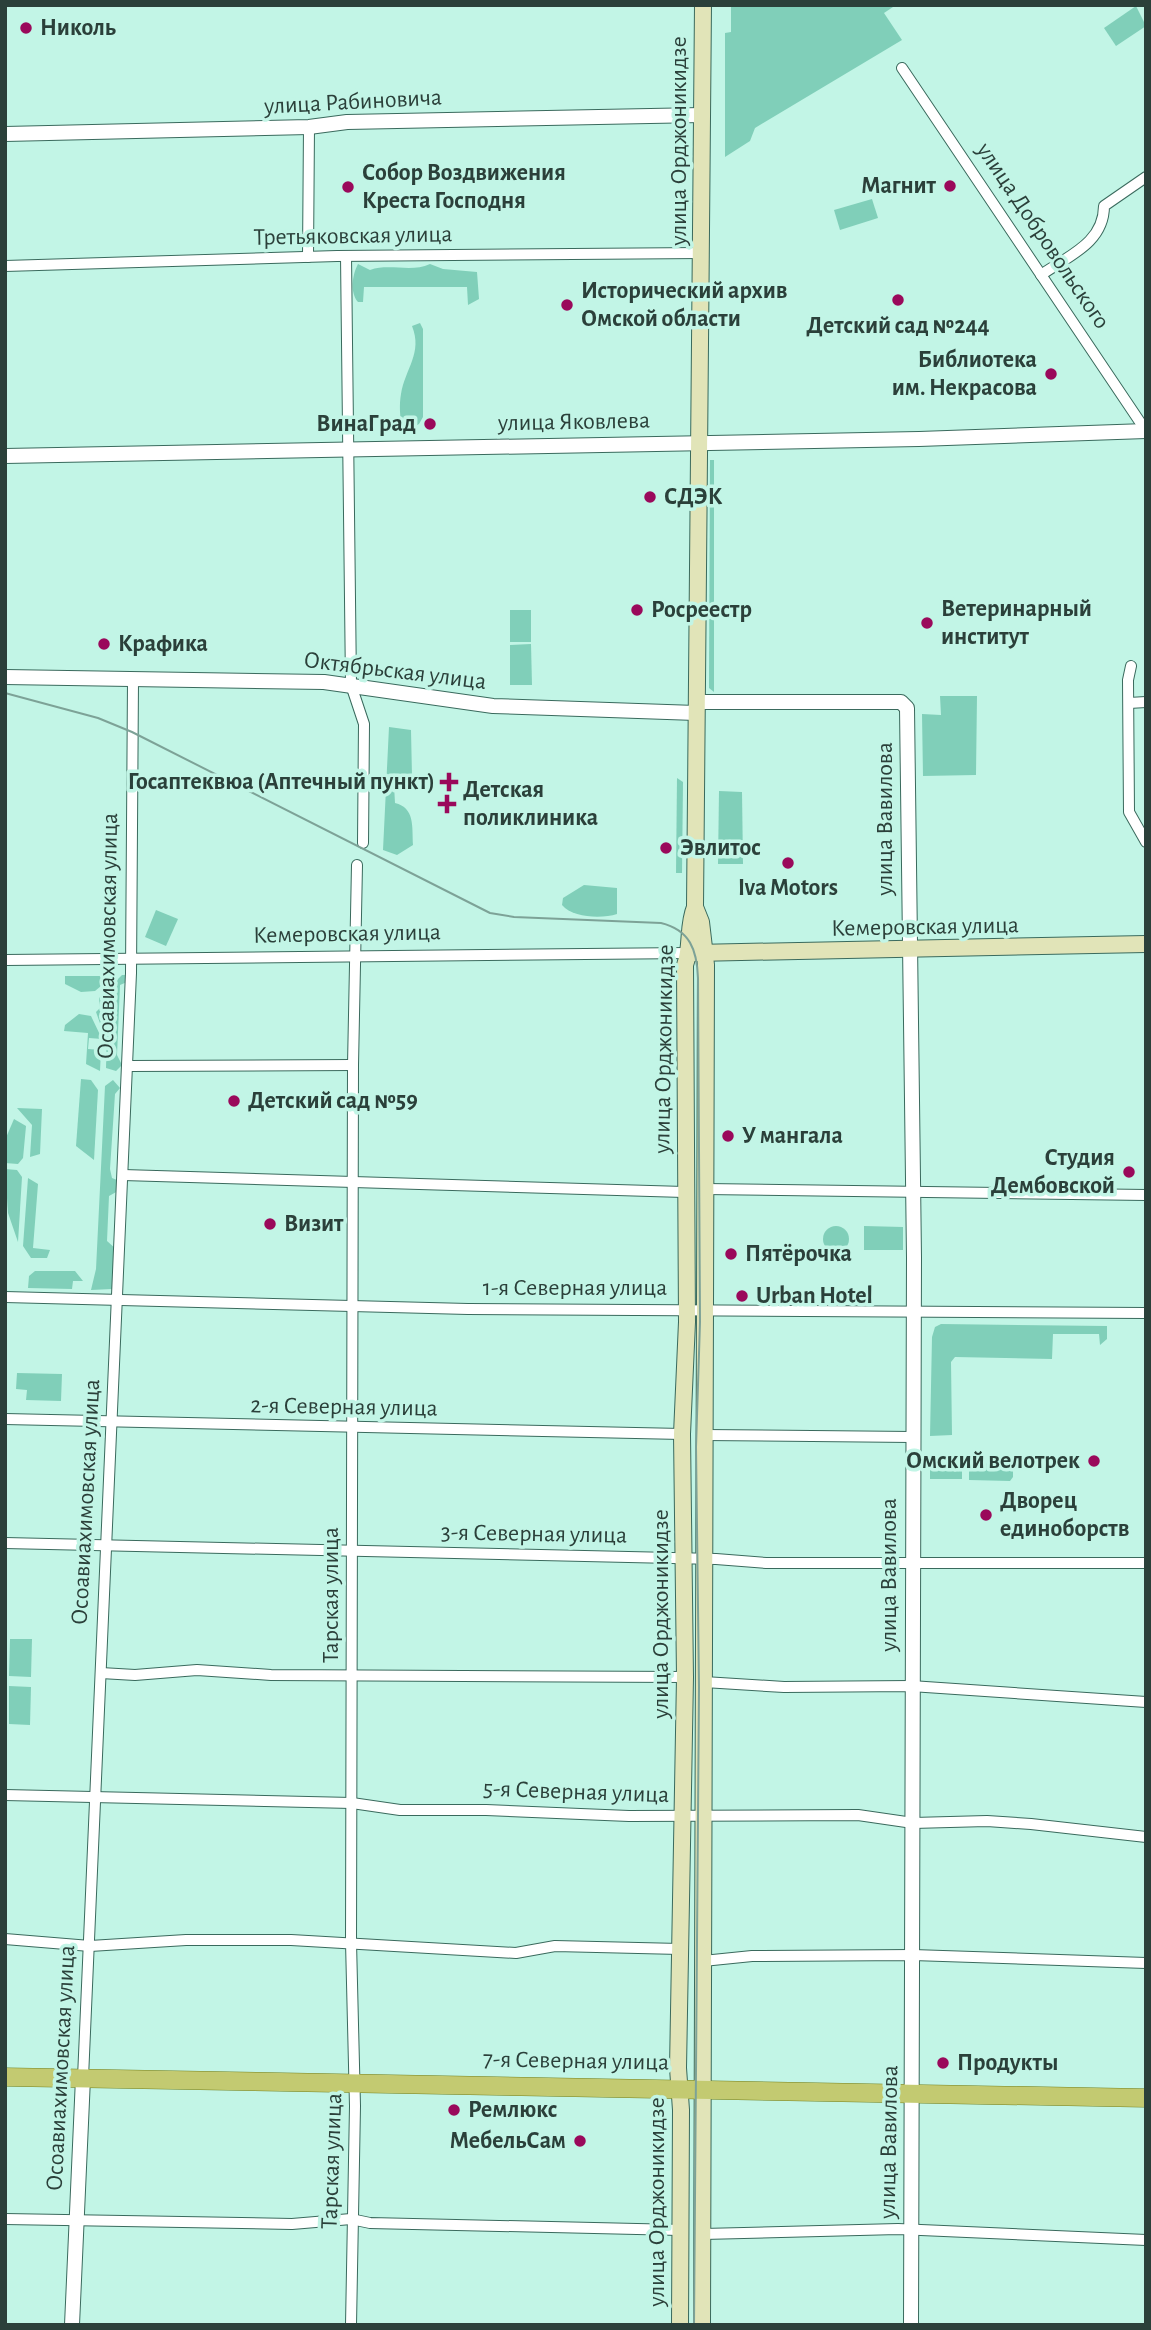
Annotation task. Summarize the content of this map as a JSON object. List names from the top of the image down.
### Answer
{
  "streets": {
    "main road": ["улица Орджоникидзе", "Кемеровская улица", "7-я Северная улица"],
    "street": [
      "улица Рабиновича",
      "Третьяковская улица",
      "улица Добровольского",
      "улица Яковлева",
      "Октябрьская улица",
      "улица Вавилова",
      "Осоавиахимовская улица",
      "1-я Северная улица",
      "2-я Северная улица",
      "3-я Северная улица",
      "Тарская улица",
      "5-я Северная улица"
    ]
  },
  "crossings": [
    ["улица Рабиновича", "улица Орджоникидзе"],
    ["улица Орджоникидзе", "Третьяковская улица"],
    ["улица Орджоникидзе", "улица Яковлева"],
    ["улица Орджоникидзе", "Октябрьская улица"],
    ["улица Орджоникидзе", "Кемеровская улица"],
    ["улица Орджоникидзе", "1-я Северная улица"],
    ["улица Орджоникидзе", "2-я Северная улица"],
    ["улица Орджоникидзе", "3-я Северная улица"],
    ["улица Орджоникидзе", "5-я Северная улица"],
    ["улица Орджоникидзе", "7-я Северная улица"],
    ["улица Добровольского", "улица Яковлева"],
    ["Октябрьская улица", "улица Вавилова"],
    ["Октябрьская улица", "Осоавиахимовская улица"],
    ["улица Вавилова", "Кемеровская улица"],
    ["улица Вавилова", "1-я Северная улица"],
    ["улица Вавилова", "3-я Северная улица"],
    ["улица Вавилова", "5-я Северная улица"],
    ["улица Вавилова", "7-я Северная улица"],
    ["Кемеровская улица", "Осоавиахимовская улица"],
    ["Кемеровская улица", "Тарская улица"],
    ["Осоавиахимовская улица", "1-я Северная улица"],
    ["Осоавиахимовская улица", "2-я Северная улица"],
    ["Осоавиахимовская улица", "3-я Северная улица"],
    ["Осоавиахимовская улица", "5-я Северная улица"],
    ["Осоавиахимовская улица", "7-я Северная улица"],
    ["1-я Северная улица", "Тарская улица"],
    ["2-я Северная улица", "Тарская улица"],
    ["3-я Северная улица", "Тарская улица"],
    ["Тарская улица", "5-я Северная улица"],
    ["Тарская улица", "7-я Северная улица"]
  ],
  "places": {
    "other": [
      "Николь",
      "Магнит",
      "Собор Воздвижения Креста Господня",
      "Детский сад №244",
      "Исторический архив Омской области",
      "Библиотека им. Некрасова",
      "ВинаГрад",
      "СДЭК",
      "Росреестр",
      "Ветеринарный институт",
      "Крафика",
      "Эвлитос",
      "Iva Motors",
      "Детский сад №59",
      "У мангала",
      "Студия Дембовской",
      "Визит",
      "Пятёрочка",
      "Urban Hotel",
      "Омский велотрек",
      "Дворец единоборств",
      "Продукты",
      "Ремлюкс",
      "МебельСам"
    ],
    "health": ["Госаптеквюа (Аптечный пункт)", "Детская поликлиника"]
  }
}
